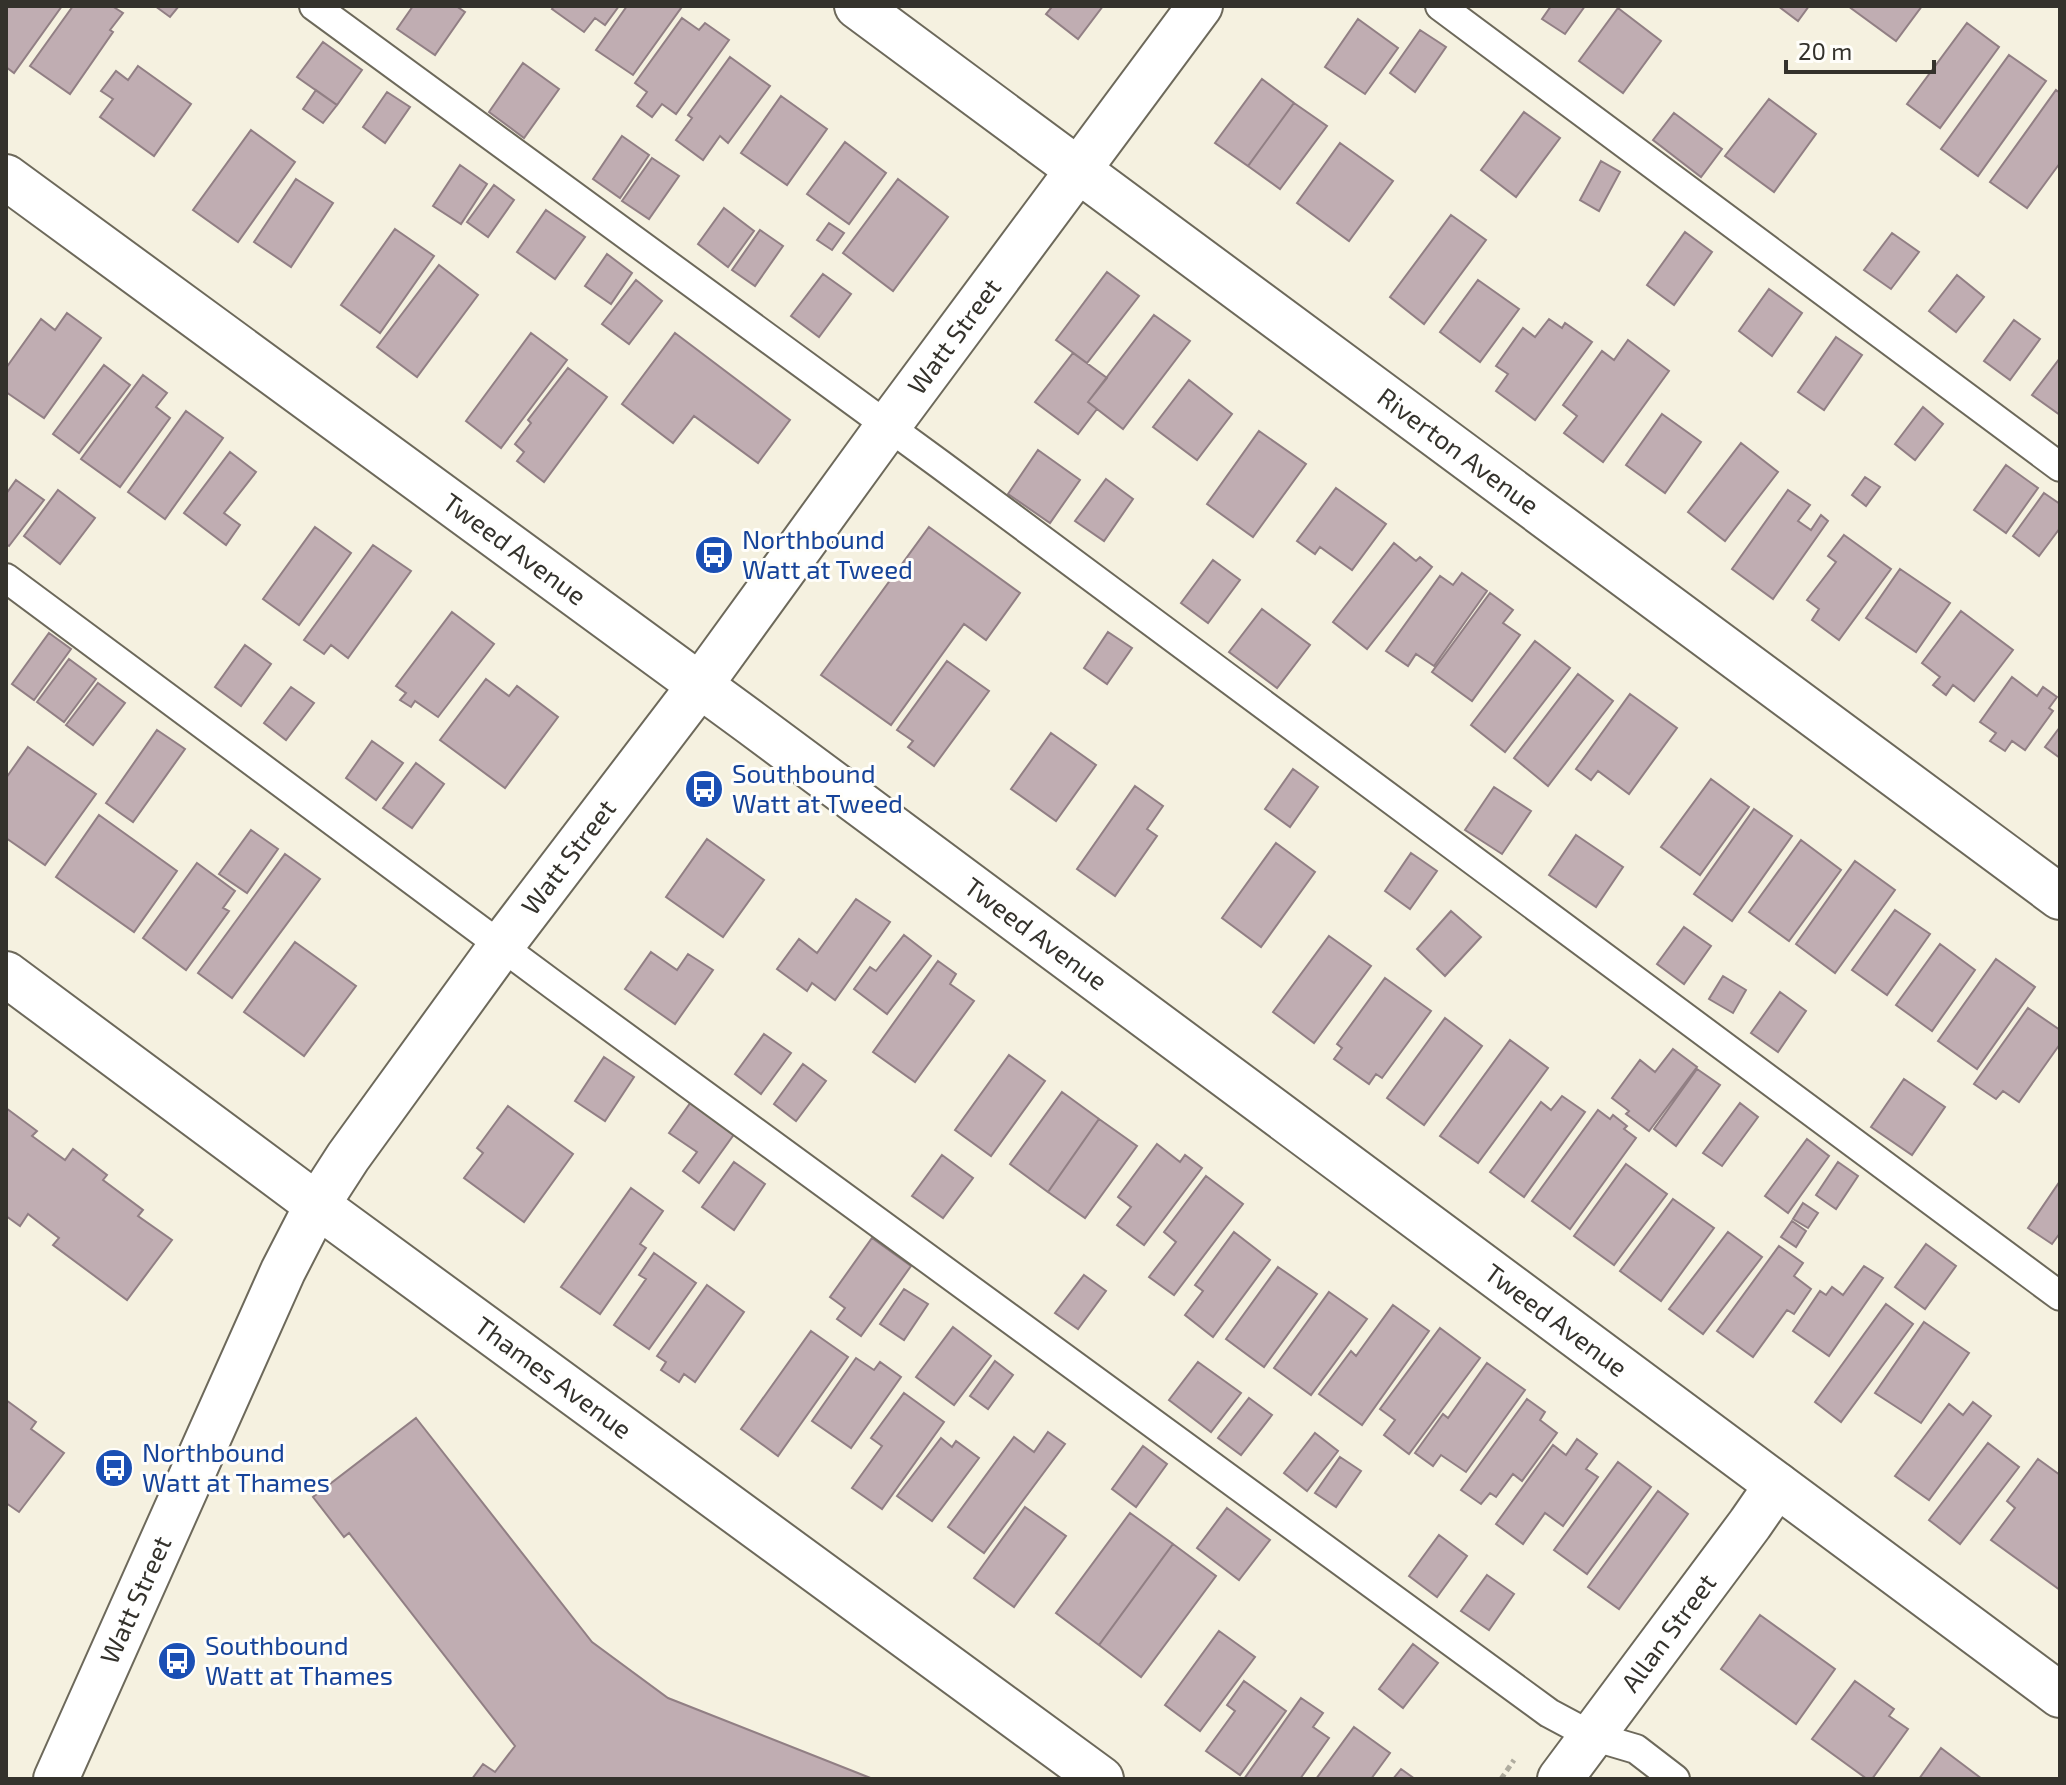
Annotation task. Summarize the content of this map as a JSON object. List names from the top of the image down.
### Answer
{
  "streets": {
    "street": [
      "Watt Street",
      "Riverton Avenue",
      "Tweed Avenue",
      "Thames Avenue",
      "Allan Street"
    ]
  },
  "crossings": [
    ["Watt Street", "Riverton Avenue"],
    ["Watt Street", "Tweed Avenue"],
    ["Watt Street", "Thames Avenue"],
    ["Tweed Avenue", "Allan Street"]
  ],
  "places": {
    "bus stop": [
      "Northbound Watt at Tweed",
      "Southbound Watt at Tweed",
      "Northbound Watt at Thames",
      "Southbound Watt at Thames"
    ]
  },
  "scale_bar": "20 m"
}
